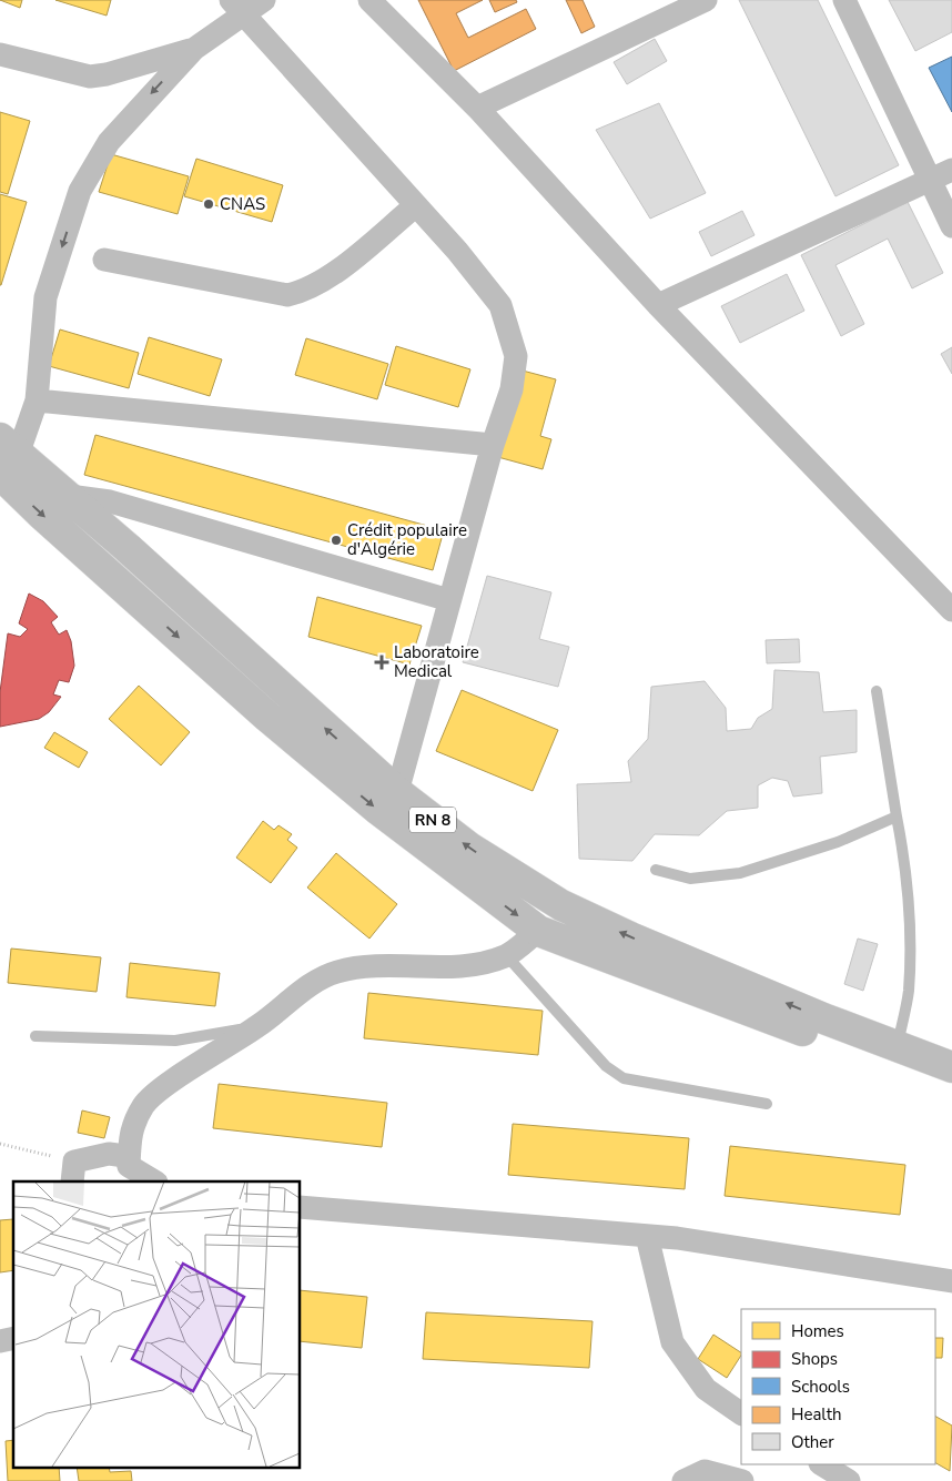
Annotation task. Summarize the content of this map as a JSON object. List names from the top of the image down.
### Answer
{
  "streets": {
    "highway": ["RN 8"]
  },
  "places": {
    "other": ["CNAS", "Crédit populaire d'Algérie"],
    "health": ["Laboratoire Medical"]
  },
  "legend": [
    "Homes",
    "Shops",
    "Schools",
    "Health",
    "Other"
  ]
}
